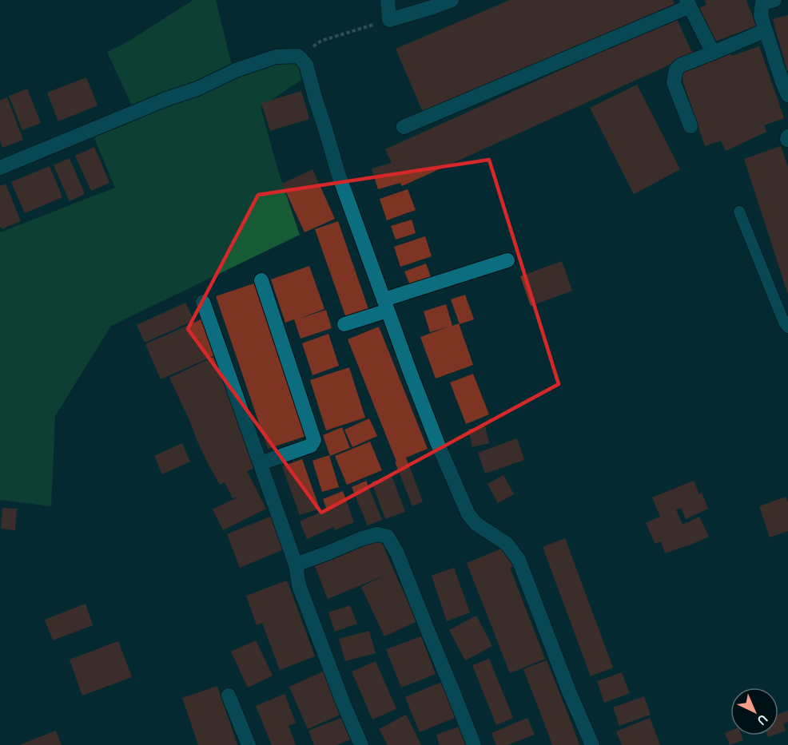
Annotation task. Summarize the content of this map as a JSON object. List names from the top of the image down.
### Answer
{
  "north": "bottom right"
}
